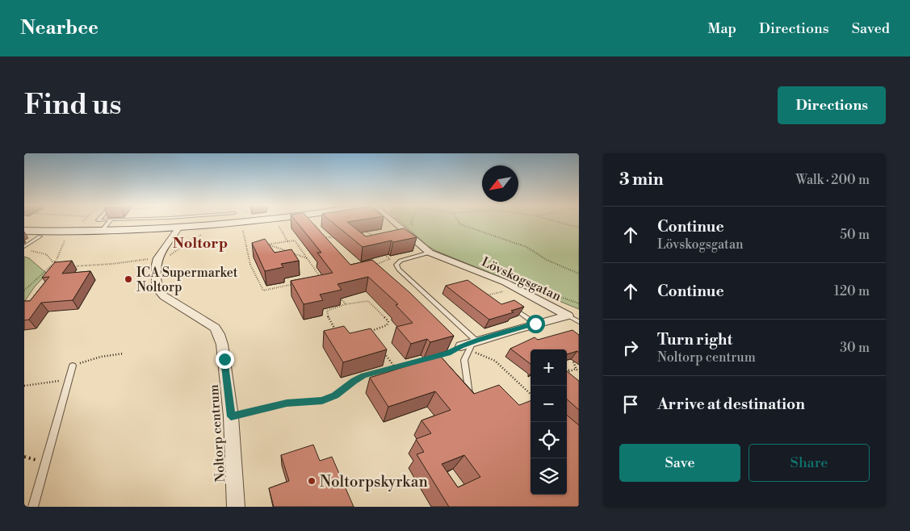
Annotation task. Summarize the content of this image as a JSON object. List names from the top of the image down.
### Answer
{
  "streets": {
    "street": ["Lövskogsgatan", "Noltorp centrum"]
  },
  "districts": ["Noltorp"],
  "places": ["ICA Supermarket Noltorp", "Noltorpskyrkan"],
  "north": "bottom left",
  "page": {
    "header": "Nearbee",
    "nav": ["Map", "Directions", "Saved"],
    "buttons": [
      "Directions",
      ["Save", "Share"]
    ],
    "title": "Find us",
    "heading": ["3 min", "Walk · 200 m"],
    "list": [
      ["Continue", "Lövskogsgatan", "50 m"],
      ["Continue", "120 m"],
      ["Turn right", "Noltorp centrum", "30 m"],
      "Arrive at destination"
    ],
    "map_buttons": ["+", "−"]
  }
}
